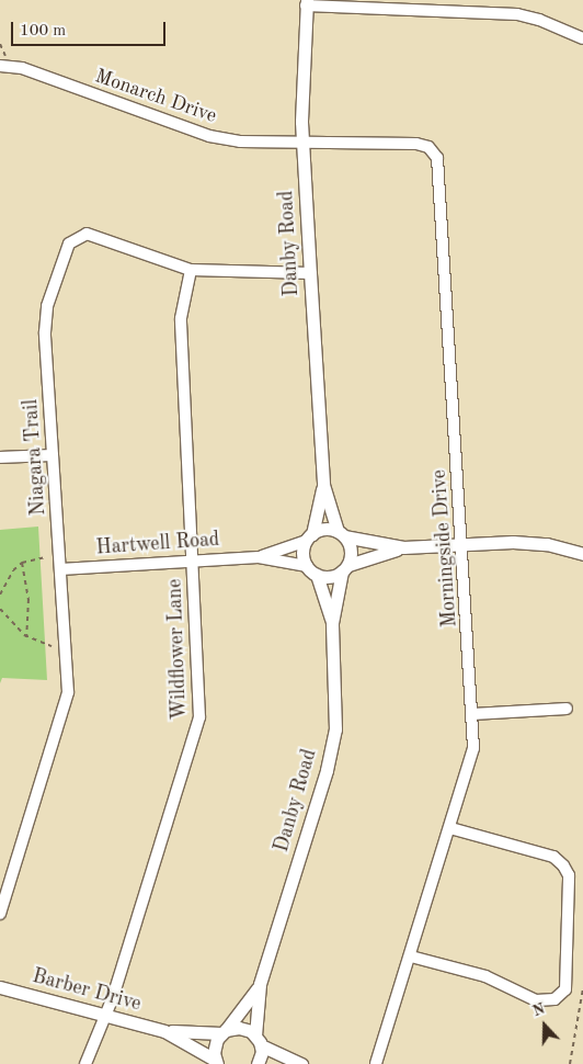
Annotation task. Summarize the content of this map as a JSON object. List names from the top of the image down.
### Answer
{
  "streets": {
    "street": [
      "Monarch Drive",
      "Danby Road",
      "Niagara Trail",
      "Hartwell Road",
      "Morningside Drive",
      "Wildflower Lane",
      "Barber Drive"
    ]
  },
  "crossings": [
    ["Monarch Drive", "Danby Road"],
    ["Monarch Drive", "Morningside Drive"],
    ["Danby Road", "Niagara Trail"],
    ["Danby Road", "Hartwell Road"],
    ["Danby Road", "Morningside Drive"],
    ["Danby Road", "Barber Drive"],
    ["Niagara Trail", "Hartwell Road"],
    ["Niagara Trail", "Wildflower Lane"],
    ["Hartwell Road", "Wildflower Lane"],
    ["Wildflower Lane", "Barber Drive"]
  ],
  "scale_bar": "100 m",
  "north": "top"
}
